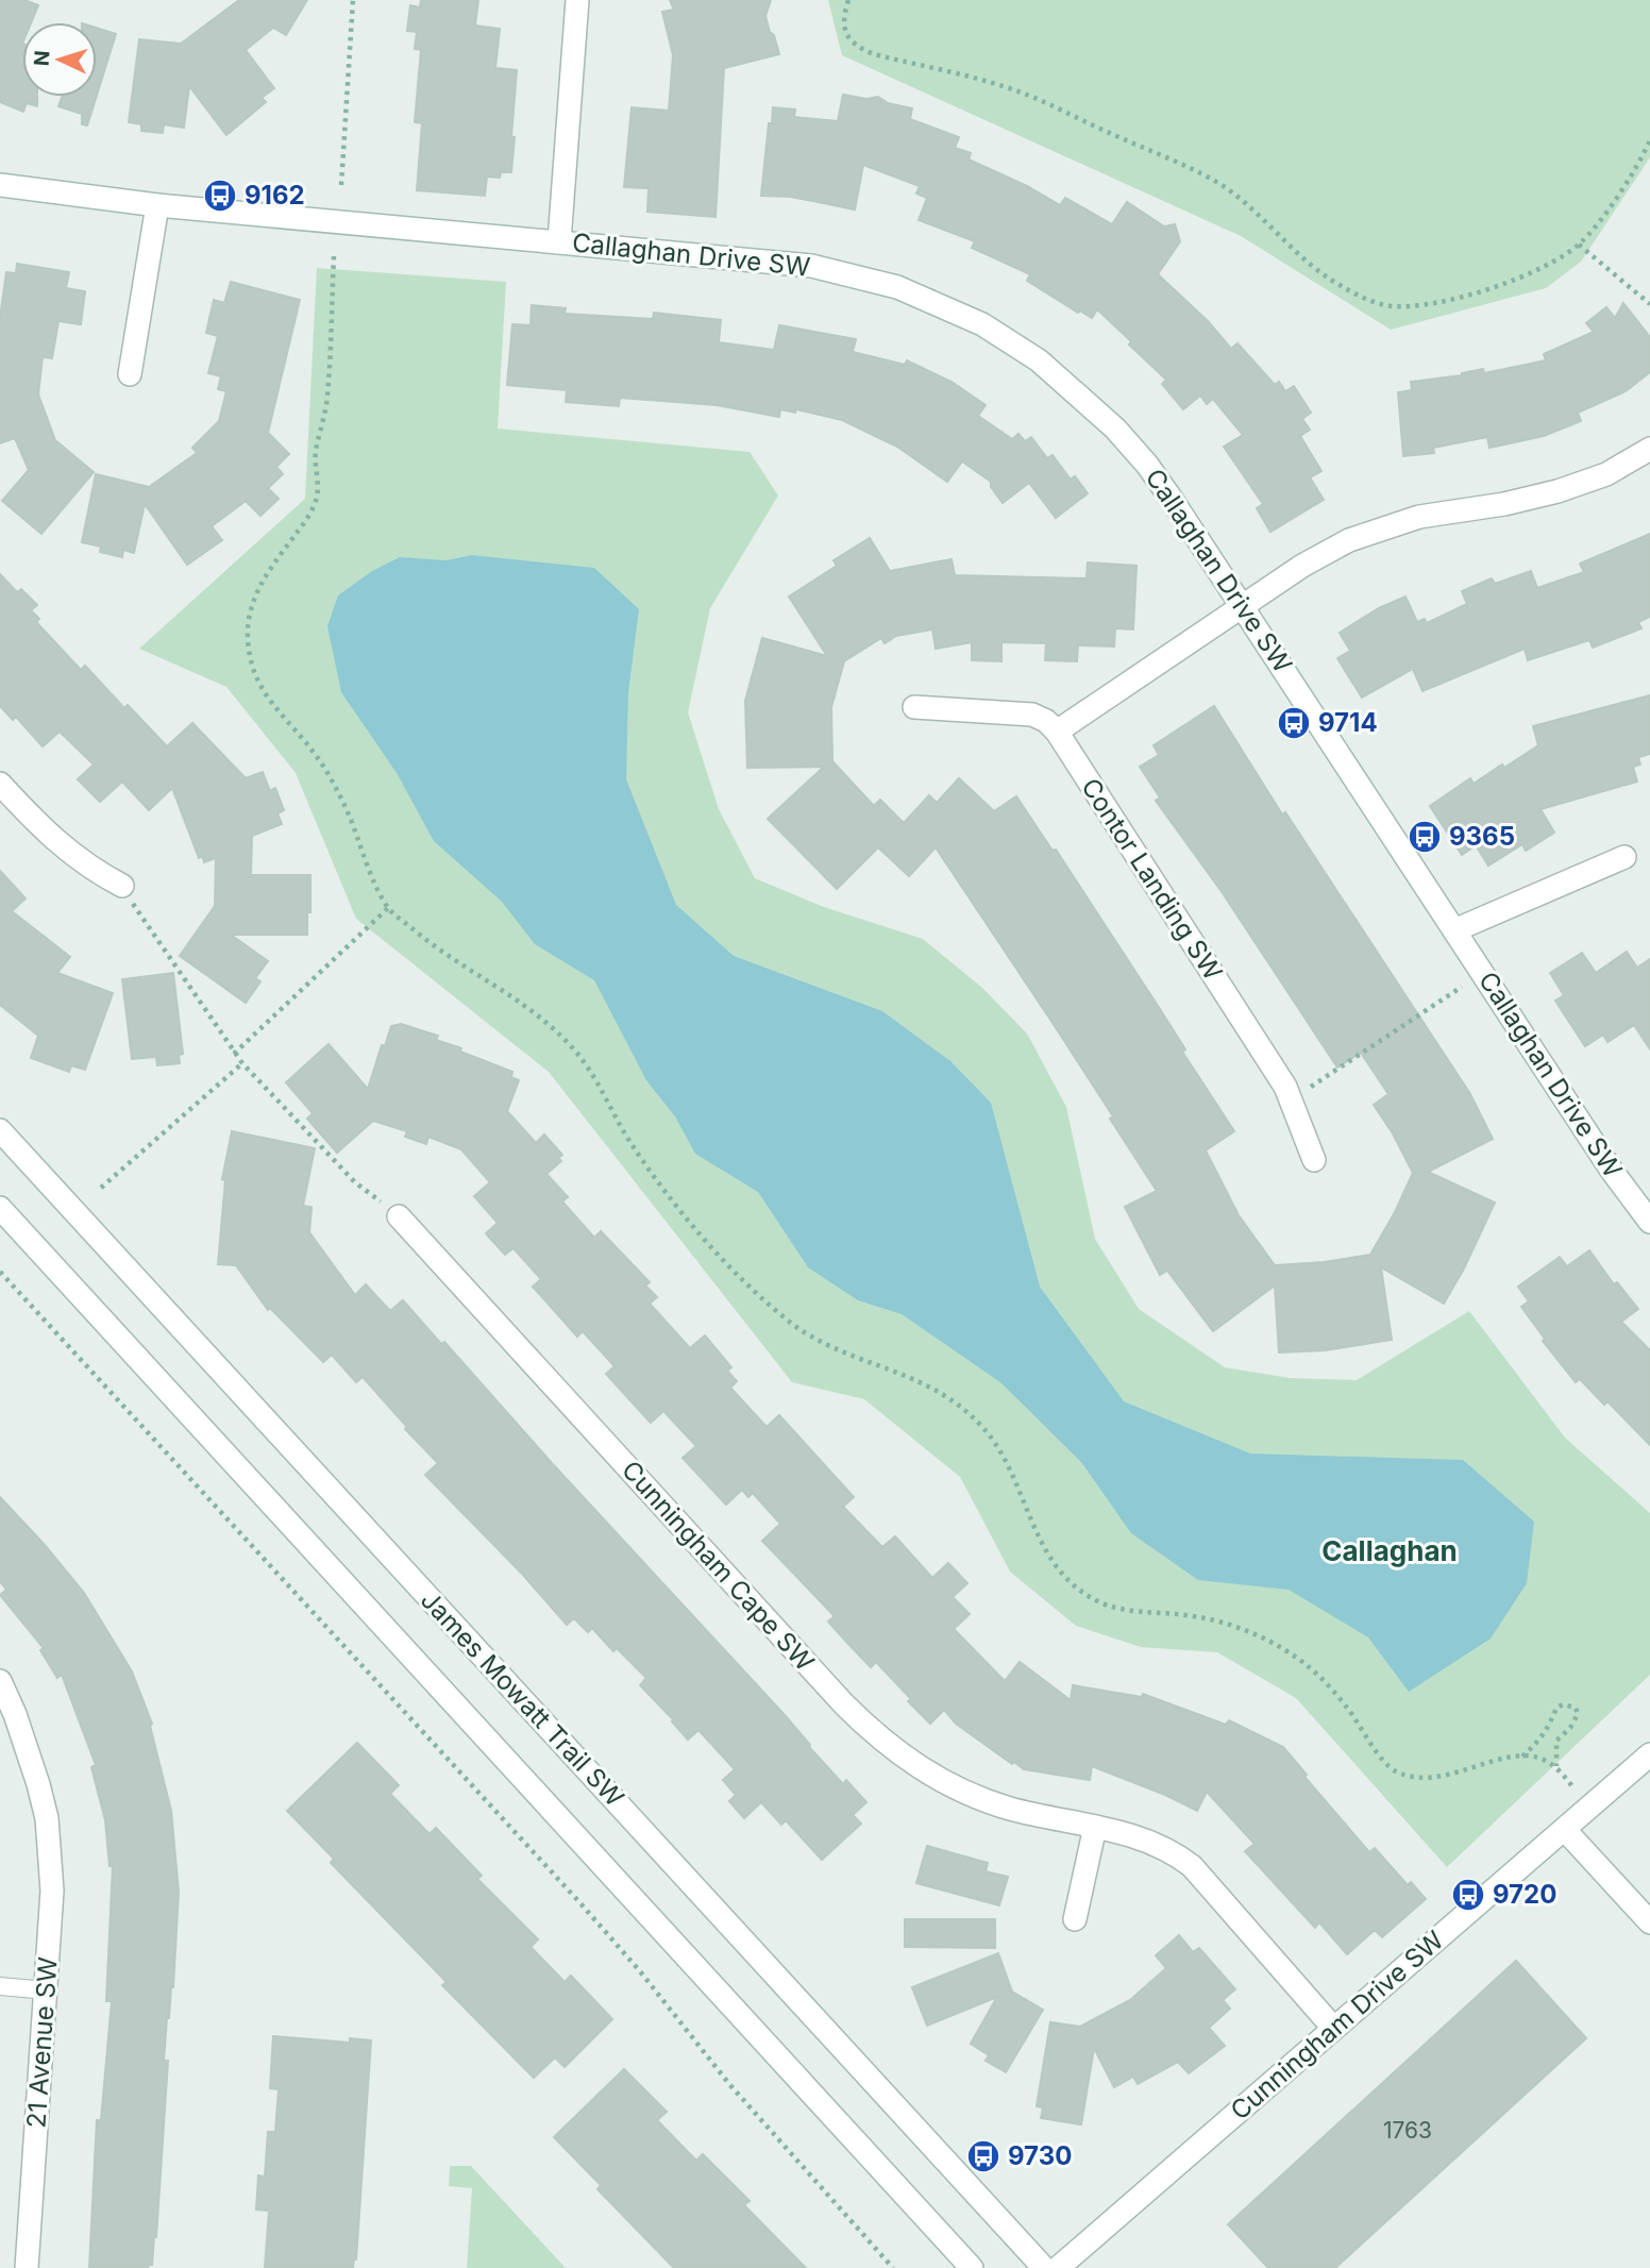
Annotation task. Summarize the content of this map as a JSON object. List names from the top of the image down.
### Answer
{
  "streets": {
    "street": [
      "Callaghan Drive SW",
      "Contor Landing SW",
      "Cunningham Cape SW",
      "James Mowatt Trail SW",
      "Cunningham Drive SW",
      "21 Avenue SW"
    ]
  },
  "crossings": [
    ["Cunningham Cape SW", "Cunningham Drive SW"]
  ],
  "districts": ["Callaghan"],
  "places": {
    "bus stop": [
      "9162",
      "9714",
      "9365",
      "9720",
      "9730"
    ]
  },
  "house_numbers": ["1763"],
  "north": "left"
}
